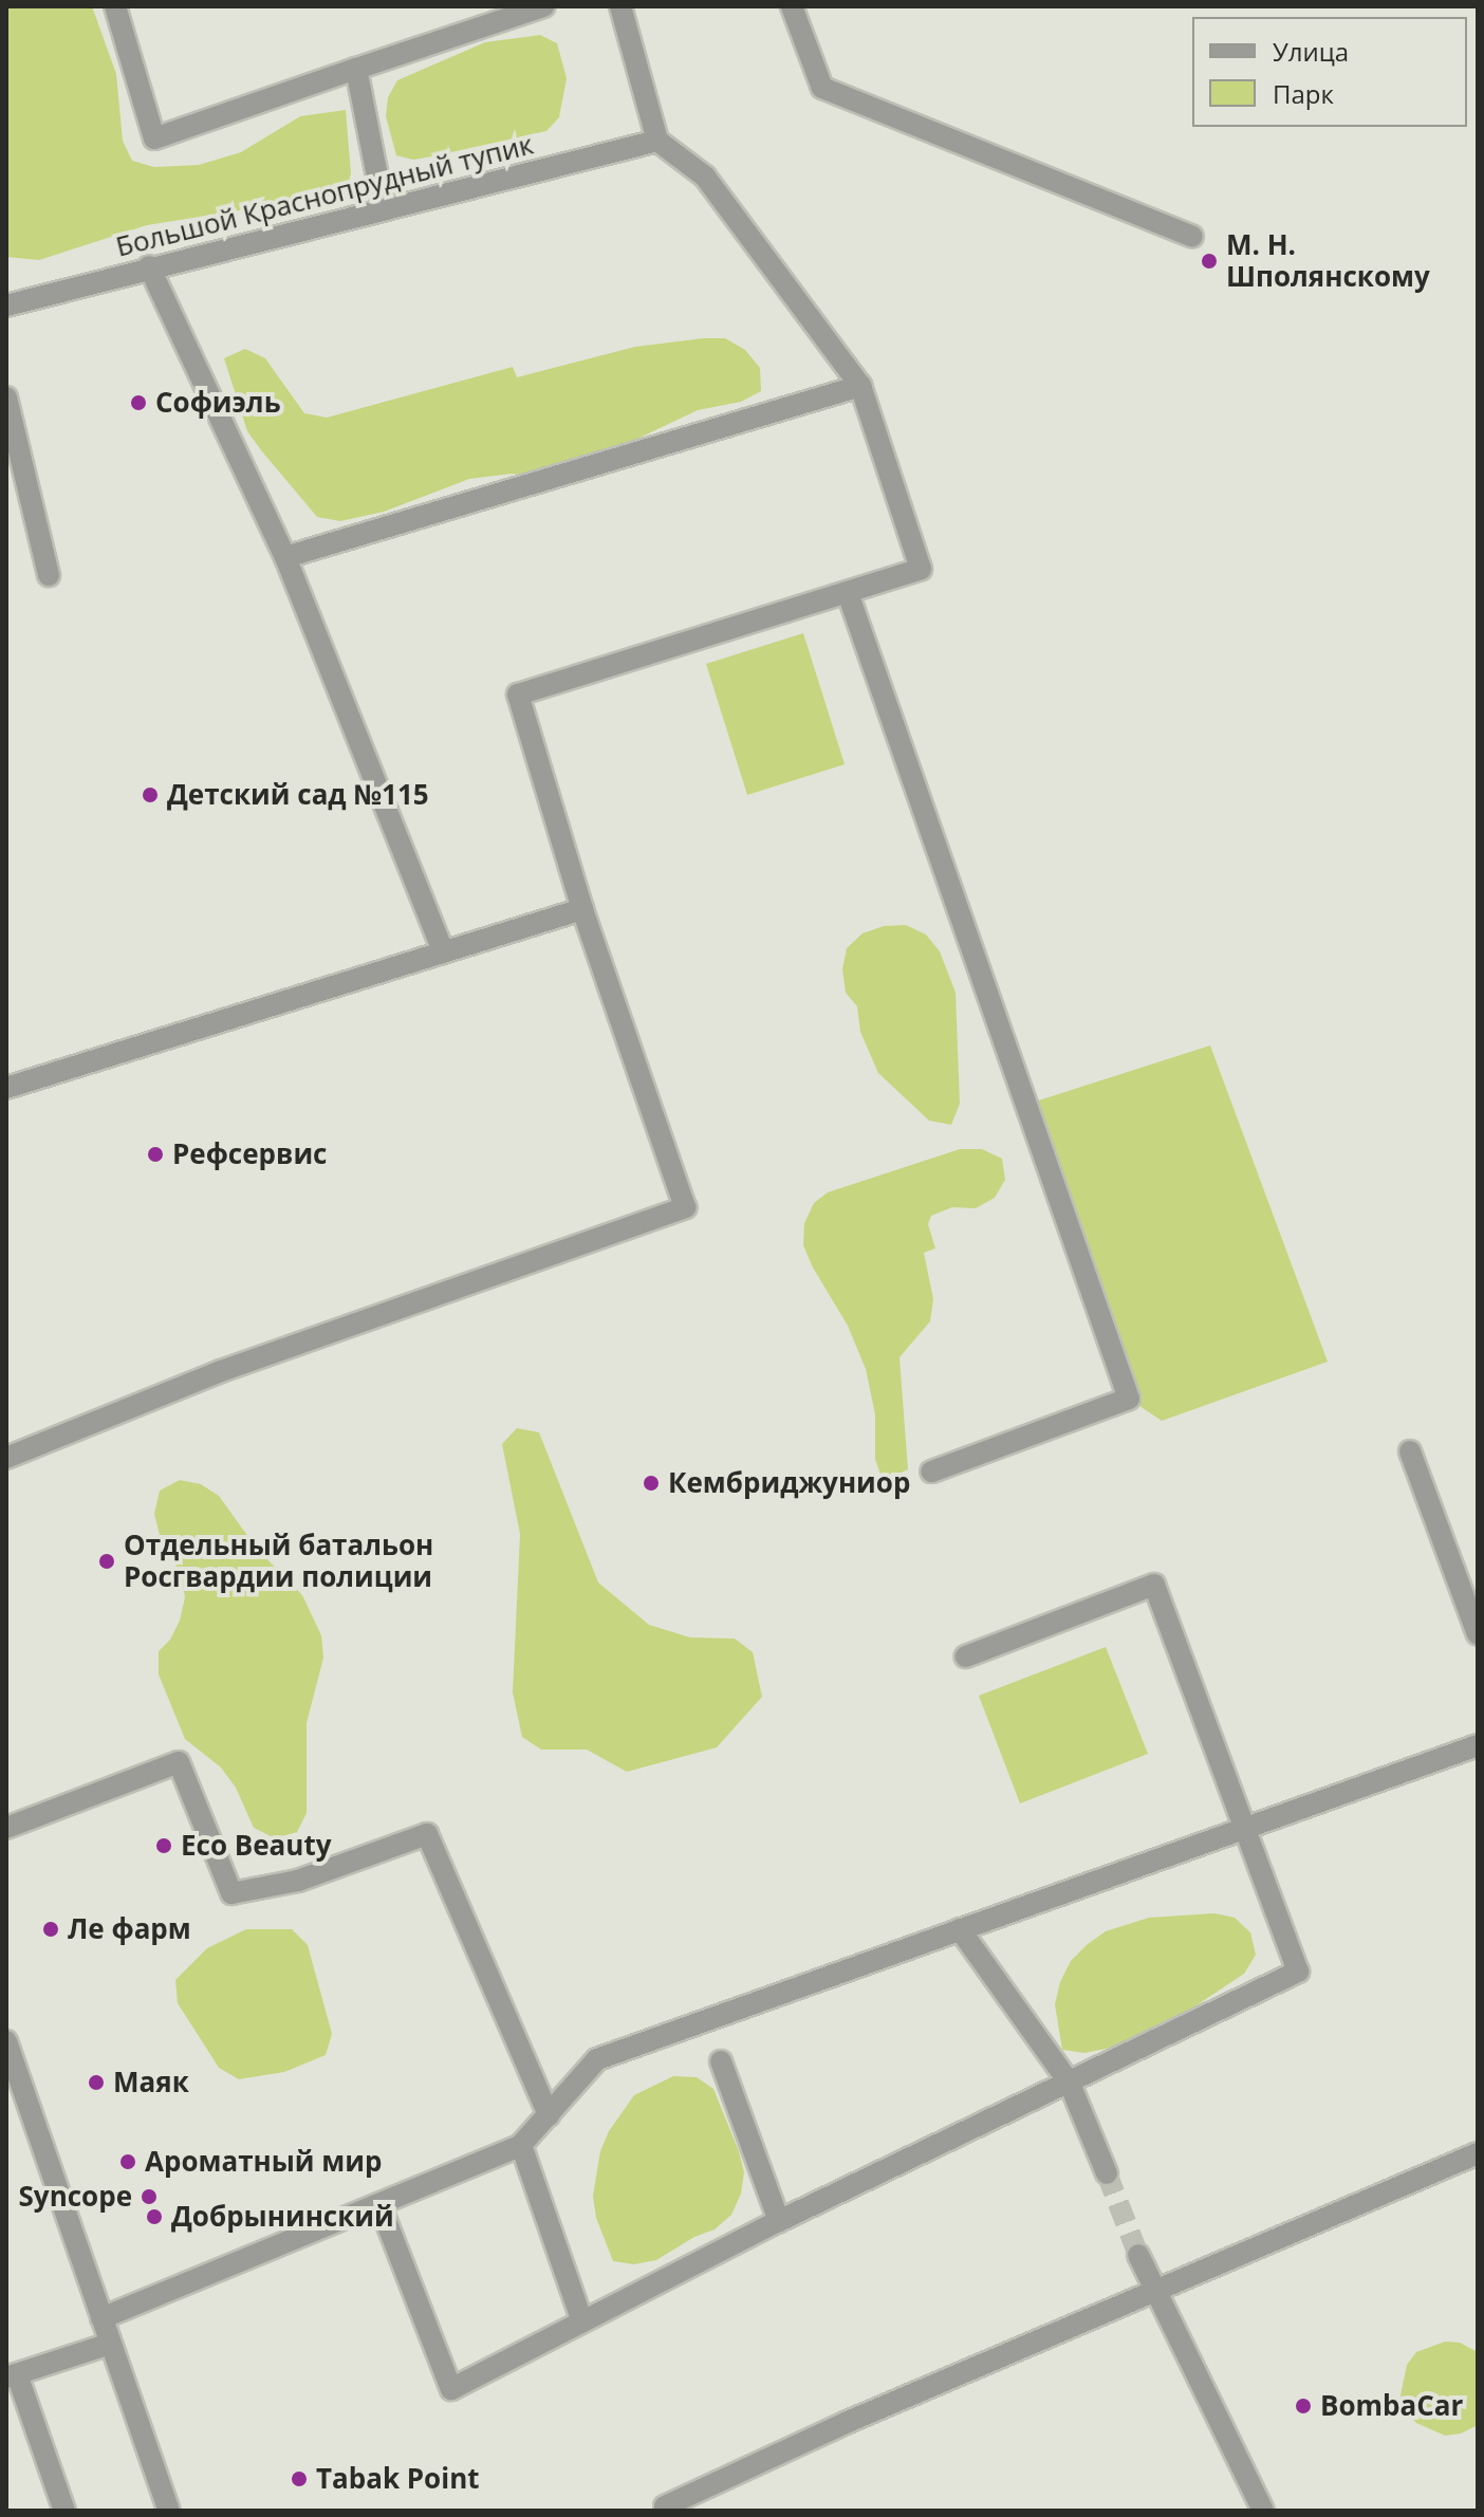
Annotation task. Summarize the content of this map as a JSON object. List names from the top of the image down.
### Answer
{
  "streets": {
    "street": ["Большой Краснопрудный тупик"]
  },
  "places": [
    "М. Н. Шполянскому",
    "Софиэль",
    "Детский сад №115",
    "Рефсервис",
    "Кембриджуниор",
    "Отдельный батальон Росгвардии полиции",
    "Eco Beauty",
    "Ле фарм",
    "Маяк",
    "Ароматный мир",
    "Syncope",
    "Добрынинский",
    "BombaCar",
    "Tabak Point"
  ],
  "legend": ["Улица", "Парк"]
}
